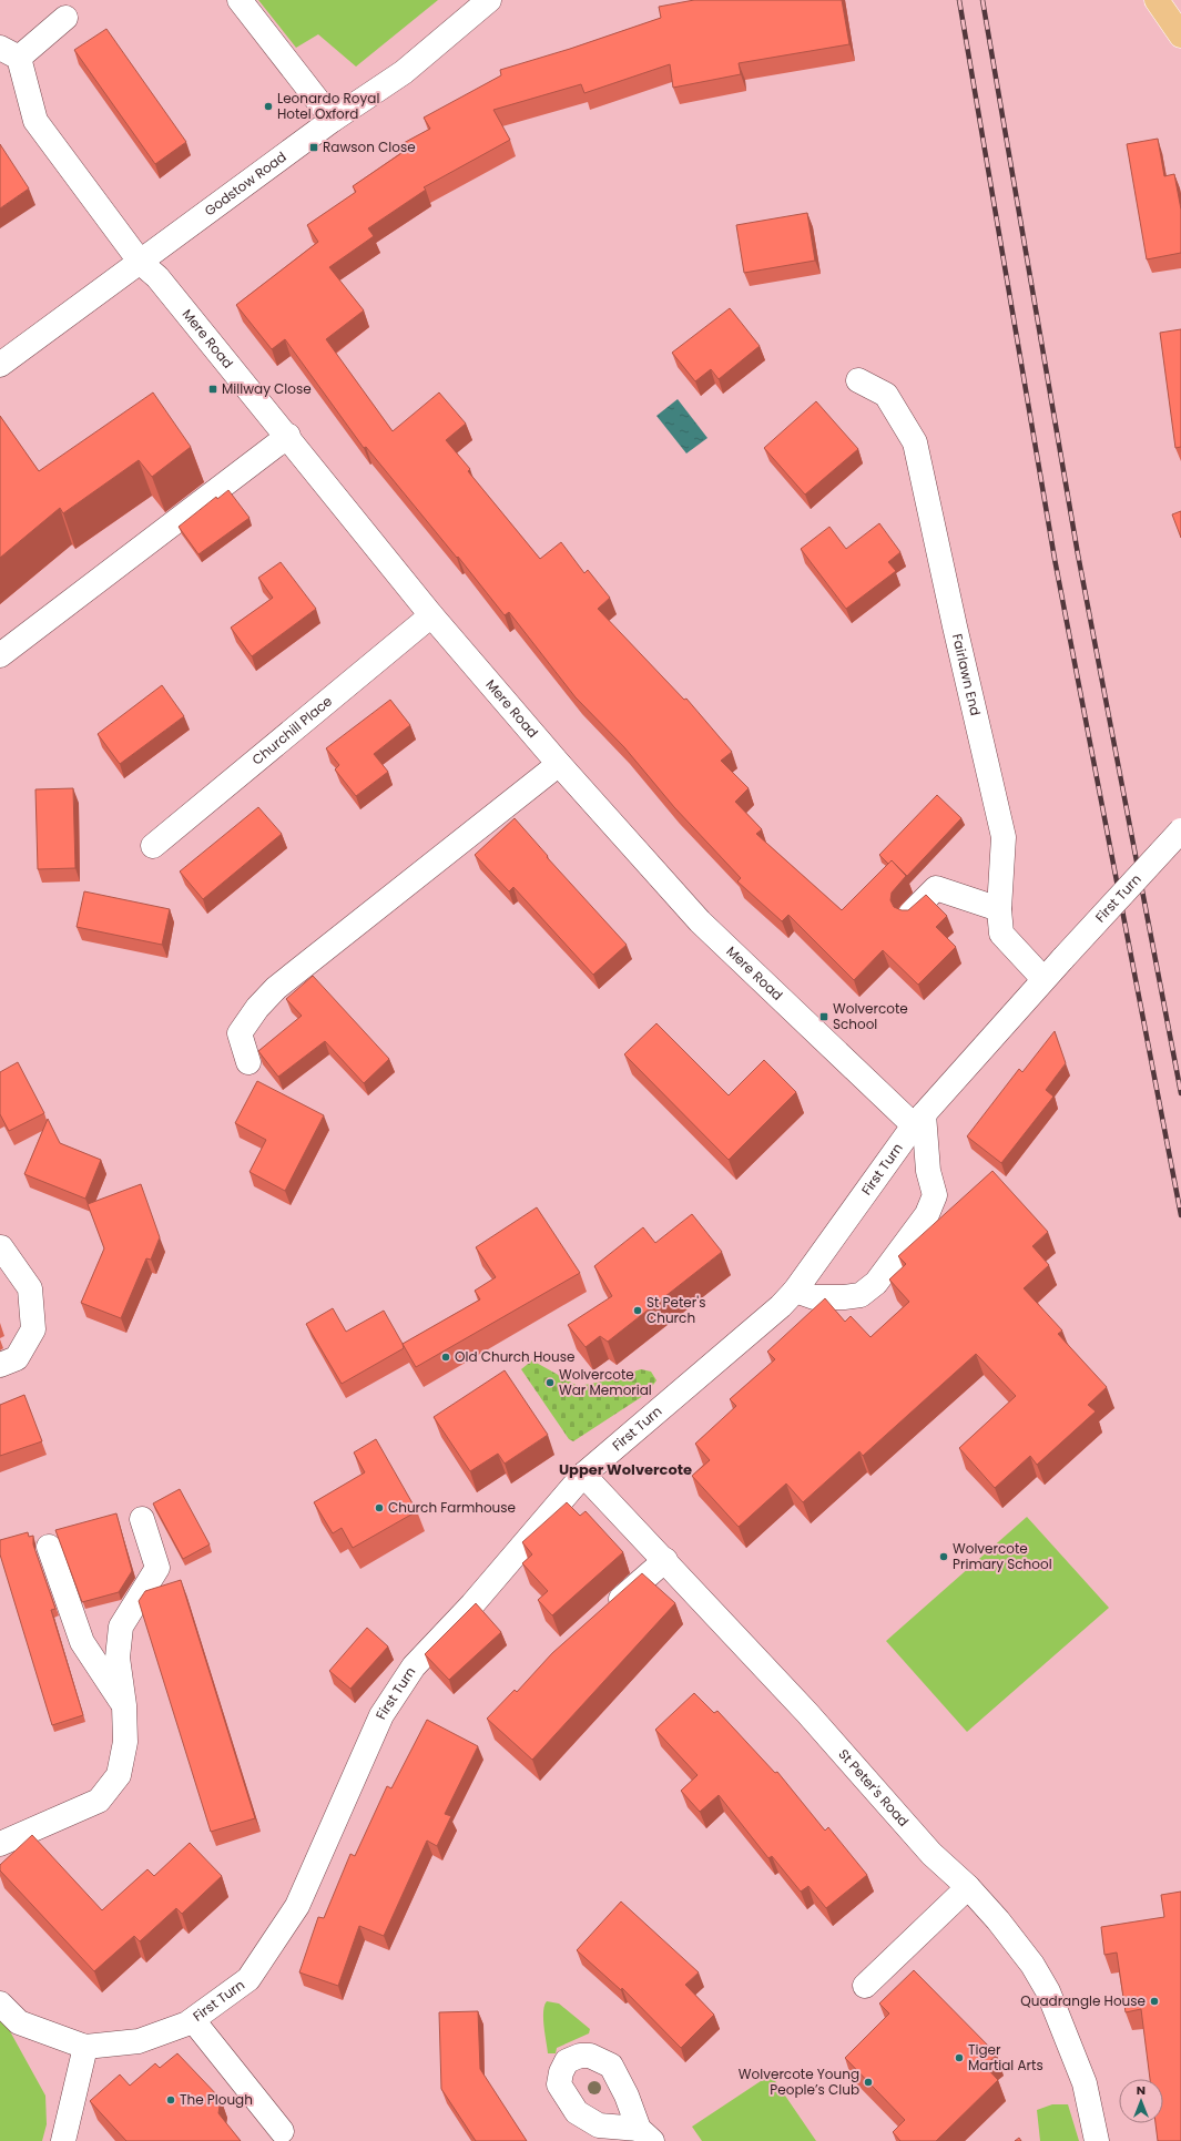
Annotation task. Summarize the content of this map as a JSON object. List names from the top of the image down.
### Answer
{
  "streets": {
    "street": [
      "Godstow Road",
      "Mere Road",
      "Fairlawn End",
      "Churchill Place",
      "First Turn",
      "St Peter's Road"
    ]
  },
  "crossings": [
    ["Godstow Road", "Mere Road"],
    ["Mere Road", "Churchill Place"],
    ["Mere Road", "First Turn"],
    ["Fairlawn End", "First Turn"],
    ["First Turn", "St Peter's Road"]
  ],
  "districts": ["Upper Wolvercote"],
  "places": {
    "other": [
      "Leonardo Royal Hotel Oxford",
      "St Peter's Church",
      "Old Church House",
      "Wolvercote War Memorial",
      "Church Farmhouse",
      "Wolvercote Primary School",
      "Quadrangle House",
      "Tiger Martial Arts",
      "Wolvercote Young People’s Club",
      "The Plough"
    ],
    "transit": ["Rawson Close", "Millway Close", "Wolvercote School"]
  },
  "north": "top"
}
